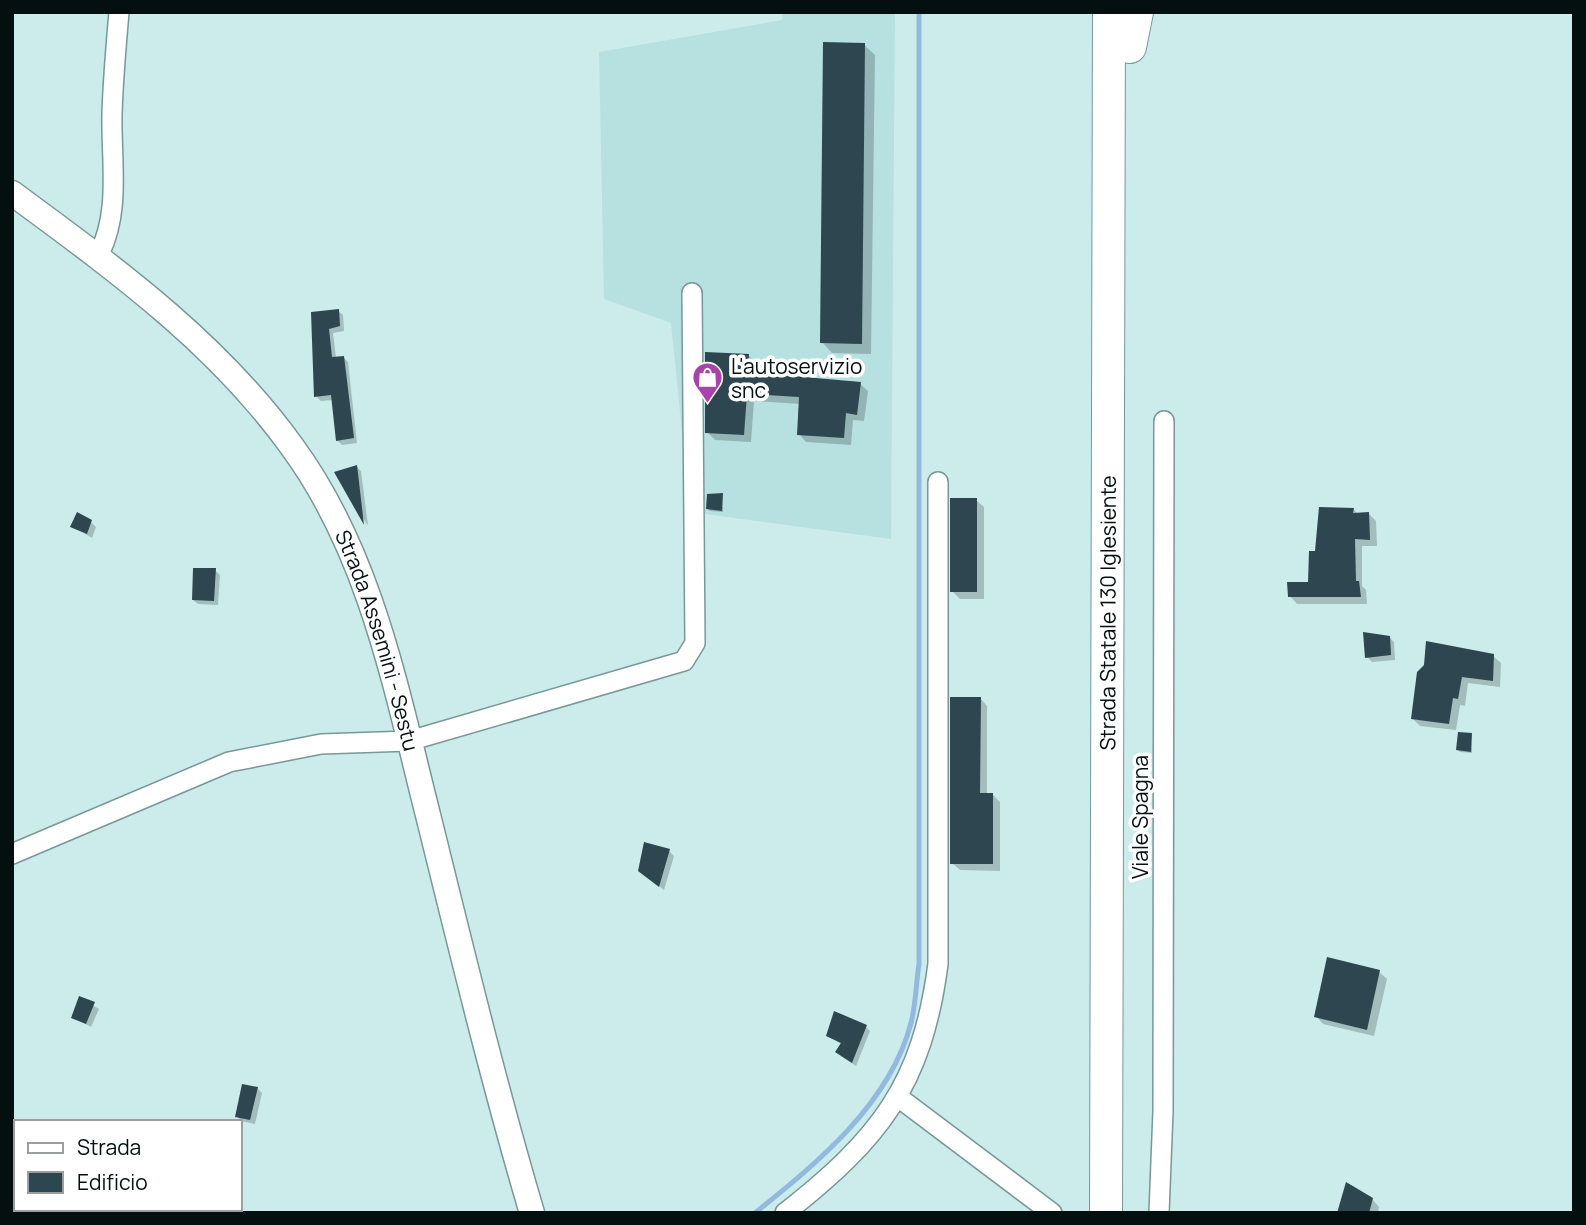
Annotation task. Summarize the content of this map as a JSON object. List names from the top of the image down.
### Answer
{
  "streets": {
    "main road": ["Strada Statale 130 Iglesiente"],
    "street": ["Strada Assemini - Sestu", "Viale Spagna"]
  },
  "places": {
    "shop": ["L'autoservizio snc"]
  },
  "legend": ["Strada", "Edificio"]
}
